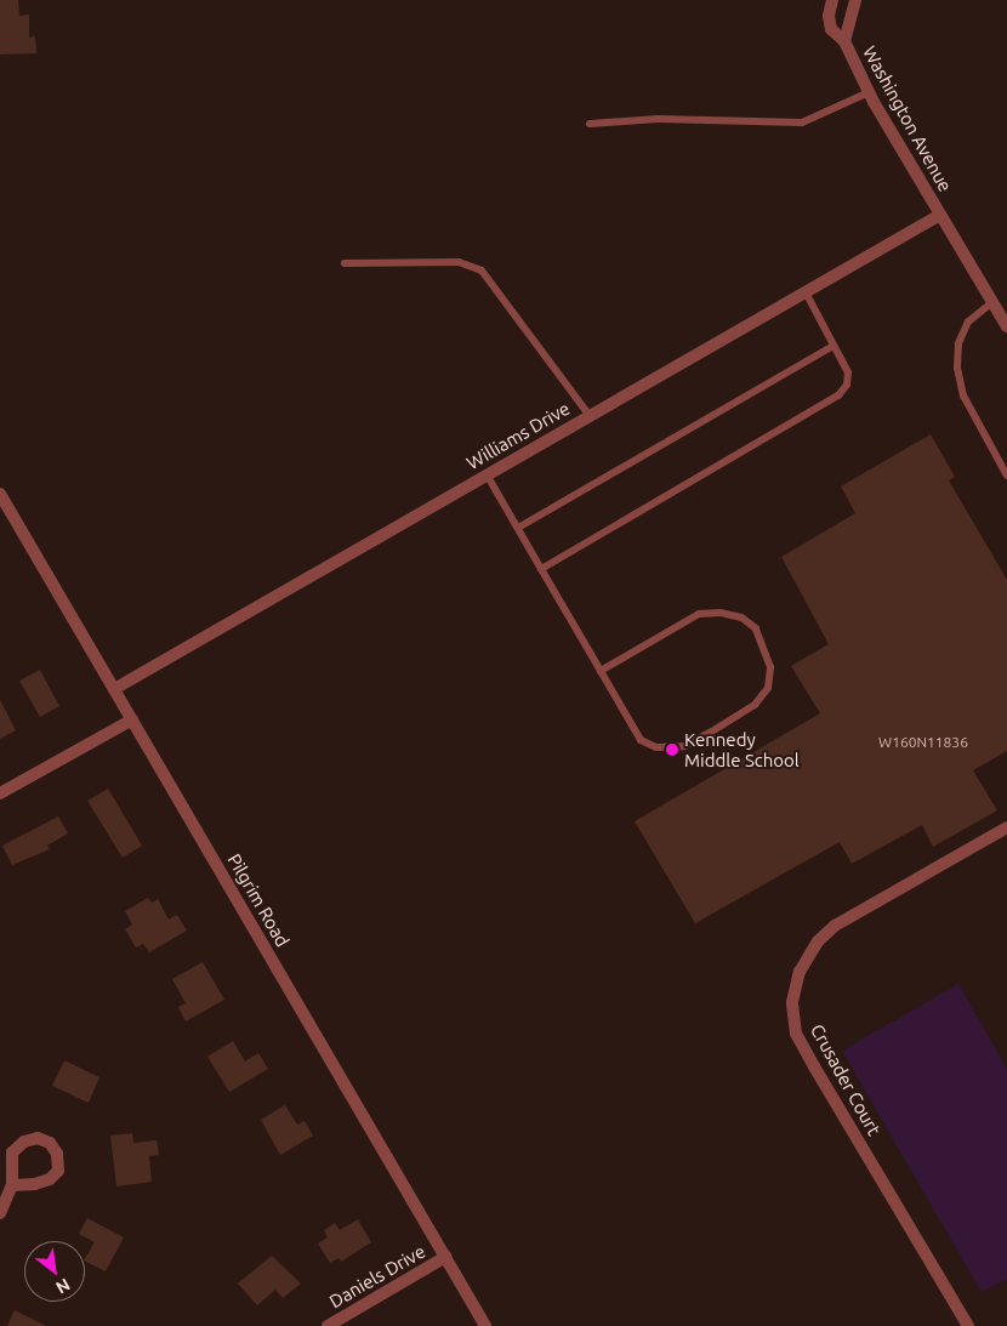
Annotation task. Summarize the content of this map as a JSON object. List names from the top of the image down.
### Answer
{
  "streets": {
    "street": [
      "Washington Avenue",
      "Williams Drive",
      "Pilgrim Road",
      "Crusader Court",
      "Daniels Drive"
    ]
  },
  "crossings": [
    ["Washington Avenue", "Williams Drive"],
    ["Williams Drive", "Pilgrim Road"],
    ["Pilgrim Road", "Daniels Drive"]
  ],
  "places": ["Kennedy Middle School"],
  "house_numbers": ["W160N11836"],
  "north": "bottom right"
}
